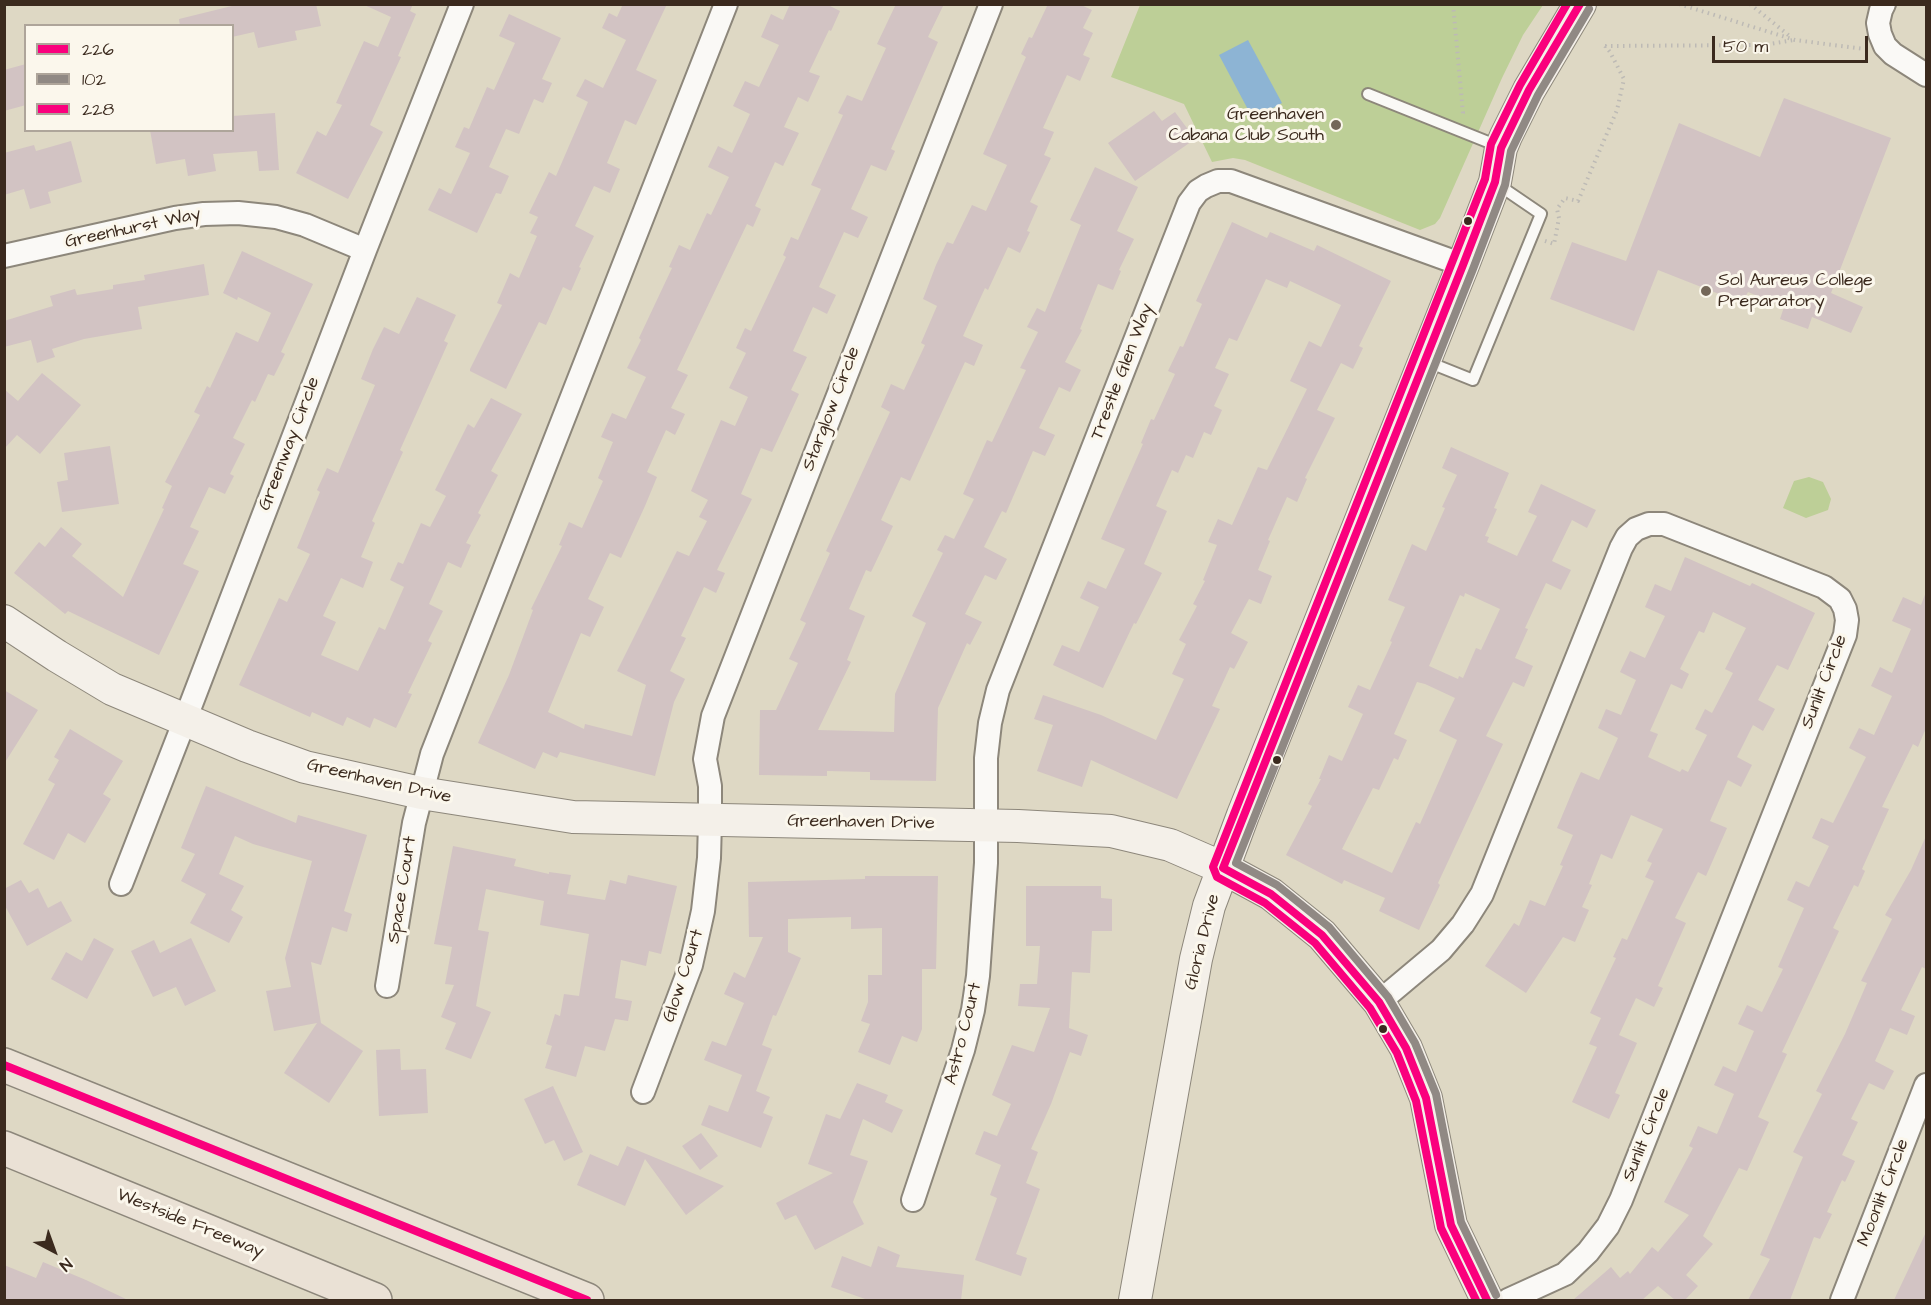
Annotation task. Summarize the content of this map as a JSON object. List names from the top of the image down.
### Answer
{
  "streets": {
    "highway": ["Westside Freeway"],
    "street": [
      "Greenhurst Way",
      "Trestle Glen Way",
      "Starglow Circle",
      "Greenway Circle",
      "Sunlit Circle",
      "Greenhaven Drive",
      "Space Court",
      "Gloria Drive",
      "Glow Court",
      "Astro Court",
      "Moonlit Circle"
    ]
  },
  "crossings": [
    ["Greenhurst Way", "Greenway Circle"],
    ["Trestle Glen Way", "Greenhaven Drive"],
    ["Trestle Glen Way", "Gloria Drive"],
    ["Trestle Glen Way", "Astro Court"],
    ["Starglow Circle", "Greenhaven Drive"],
    ["Starglow Circle", "Glow Court"],
    ["Greenway Circle", "Greenhaven Drive"],
    ["Sunlit Circle", "Greenhaven Drive"],
    ["Greenhaven Drive", "Space Court"],
    ["Greenhaven Drive", "Gloria Drive"],
    ["Greenhaven Drive", "Glow Court"],
    ["Greenhaven Drive", "Astro Court"]
  ],
  "places": ["Greenhaven Cabana Club South", "Sol Aureus College Preparatory"],
  "lines": ["transit line 226", "transit line 228", "transit line 102"],
  "legend": ["226", "102", "228"],
  "scale_bar": "50 m",
  "north": "bottom right"
}
